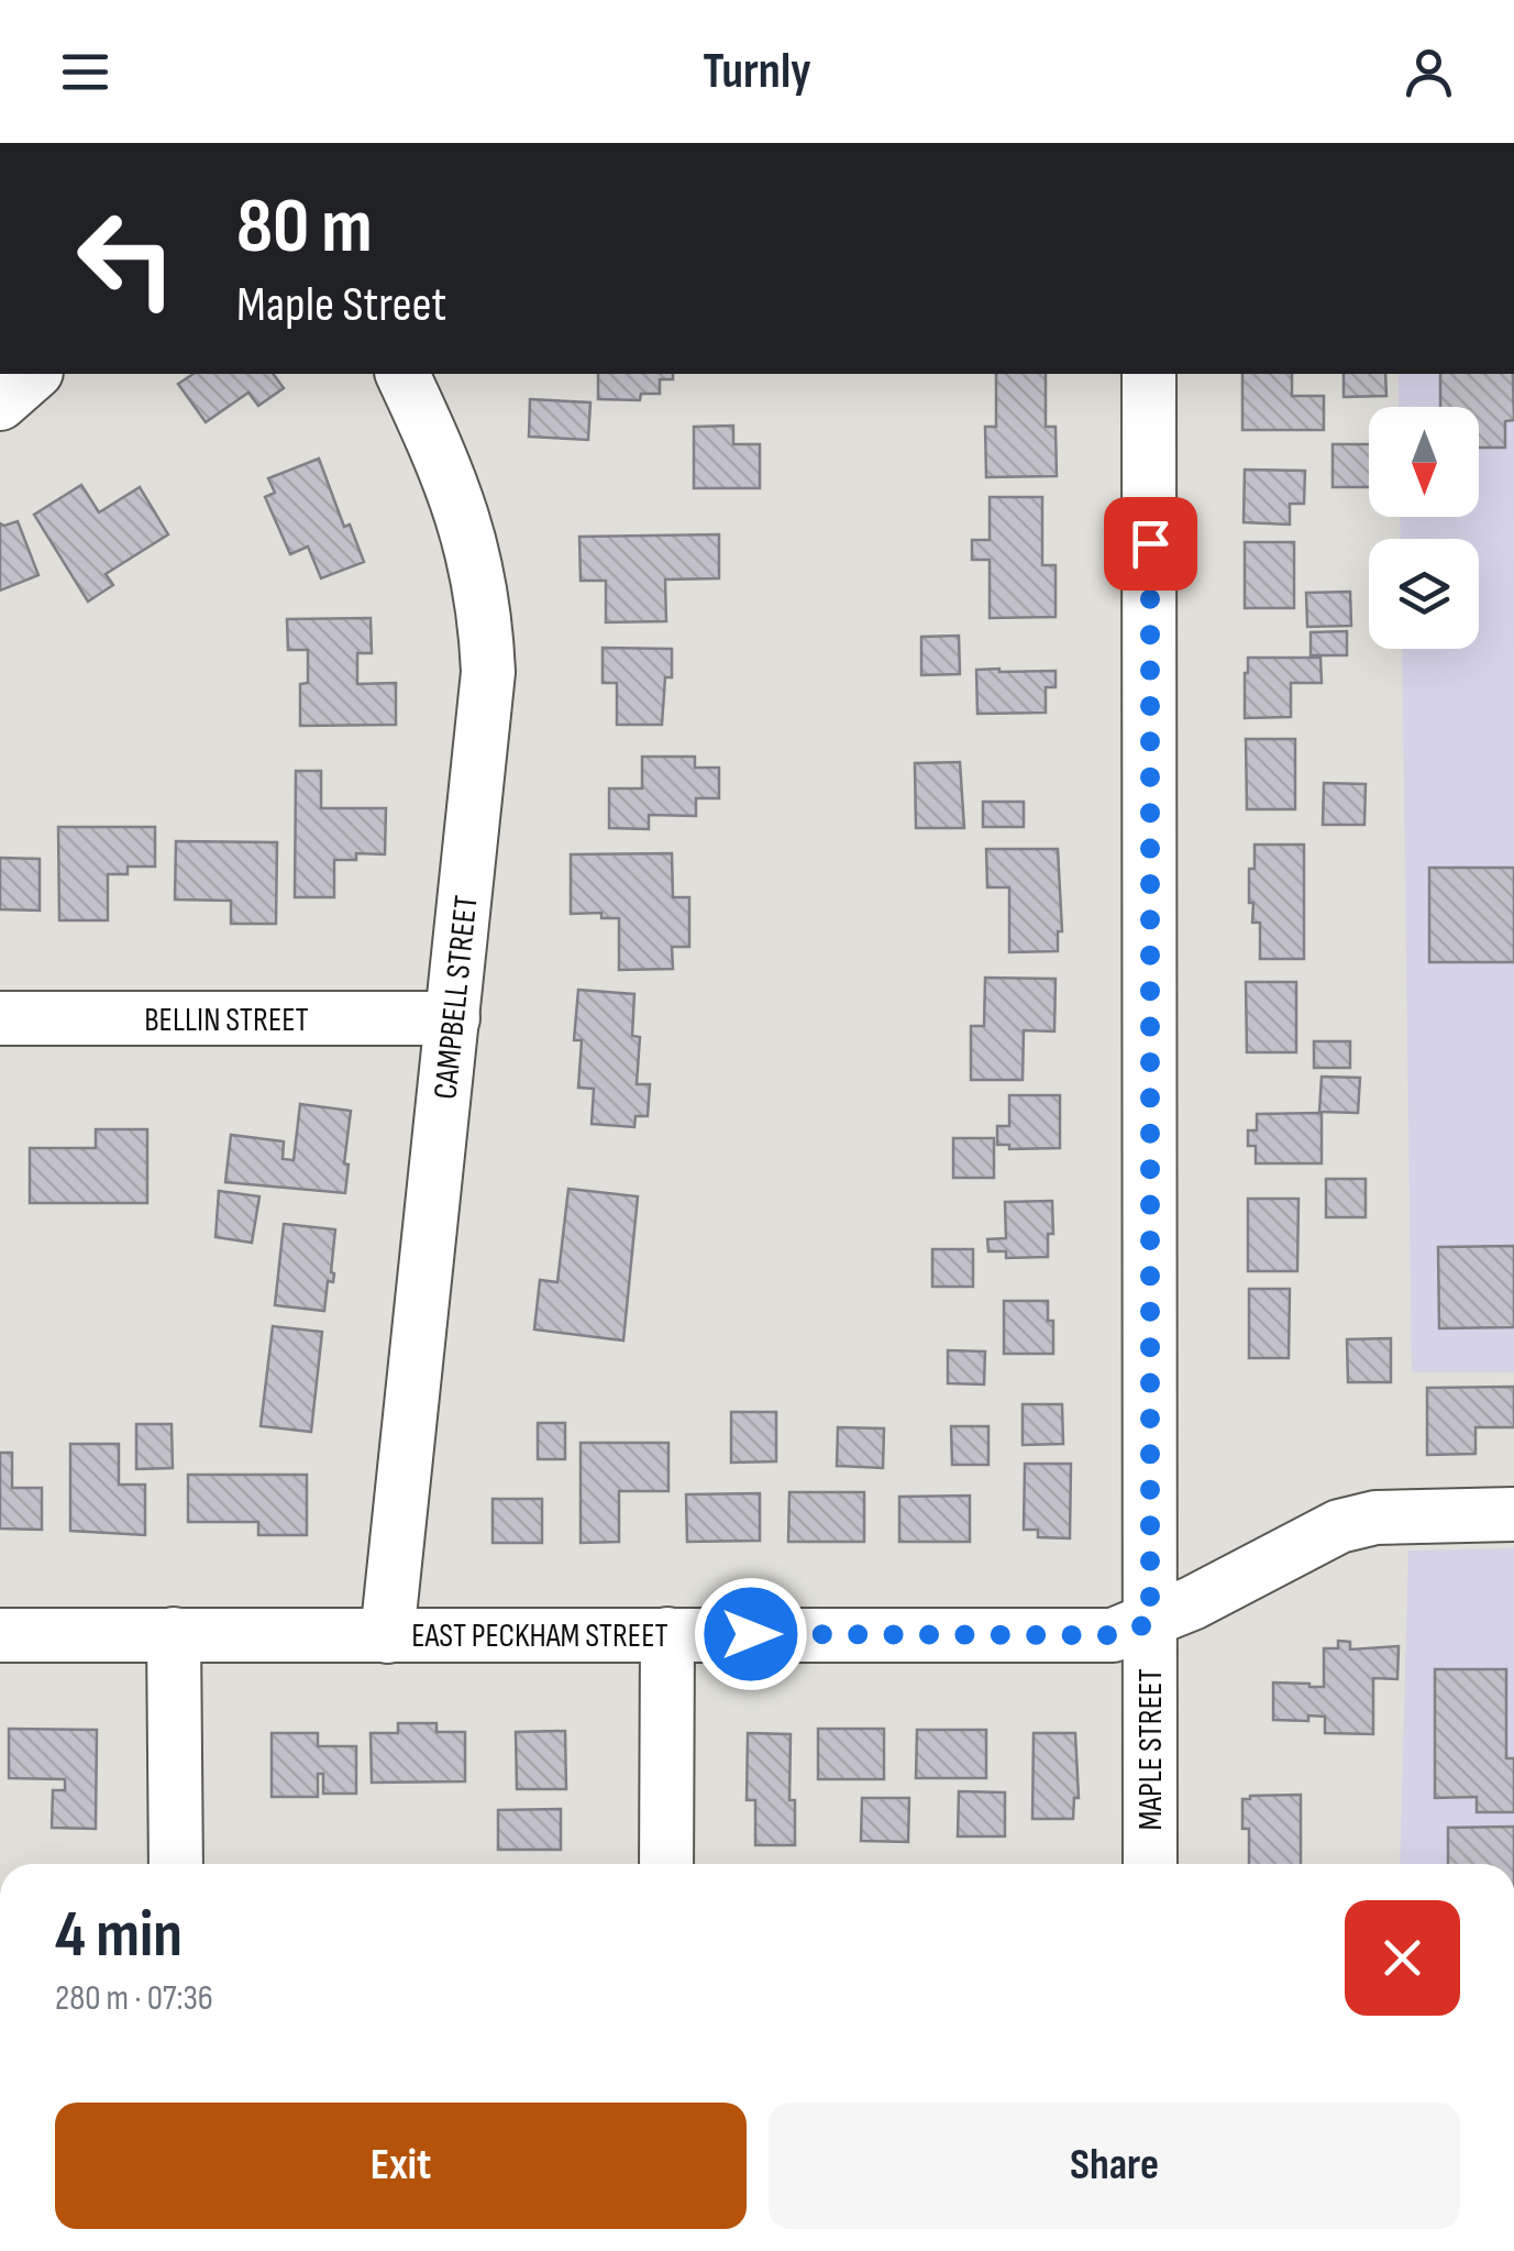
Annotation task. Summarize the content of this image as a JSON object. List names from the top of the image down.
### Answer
{
  "streets": {
    "street": [
      "CAMPBELL STREET",
      "BELLIN STREET",
      "EAST PECKHAM STREET",
      "MAPLE STREET"
    ]
  },
  "crossings": [
    ["CAMPBELL STREET", "BELLIN STREET"],
    ["CAMPBELL STREET", "EAST PECKHAM STREET"],
    ["EAST PECKHAM STREET", "MAPLE STREET"]
  ],
  "north": "bottom",
  "page": {
    "header": "Turnly",
    "turn": ["80 m", "Maple Street"],
    "heading": ["4 min", "280 m · 07:36"],
    "buttons": ["Exit", "Share"]
  }
}
